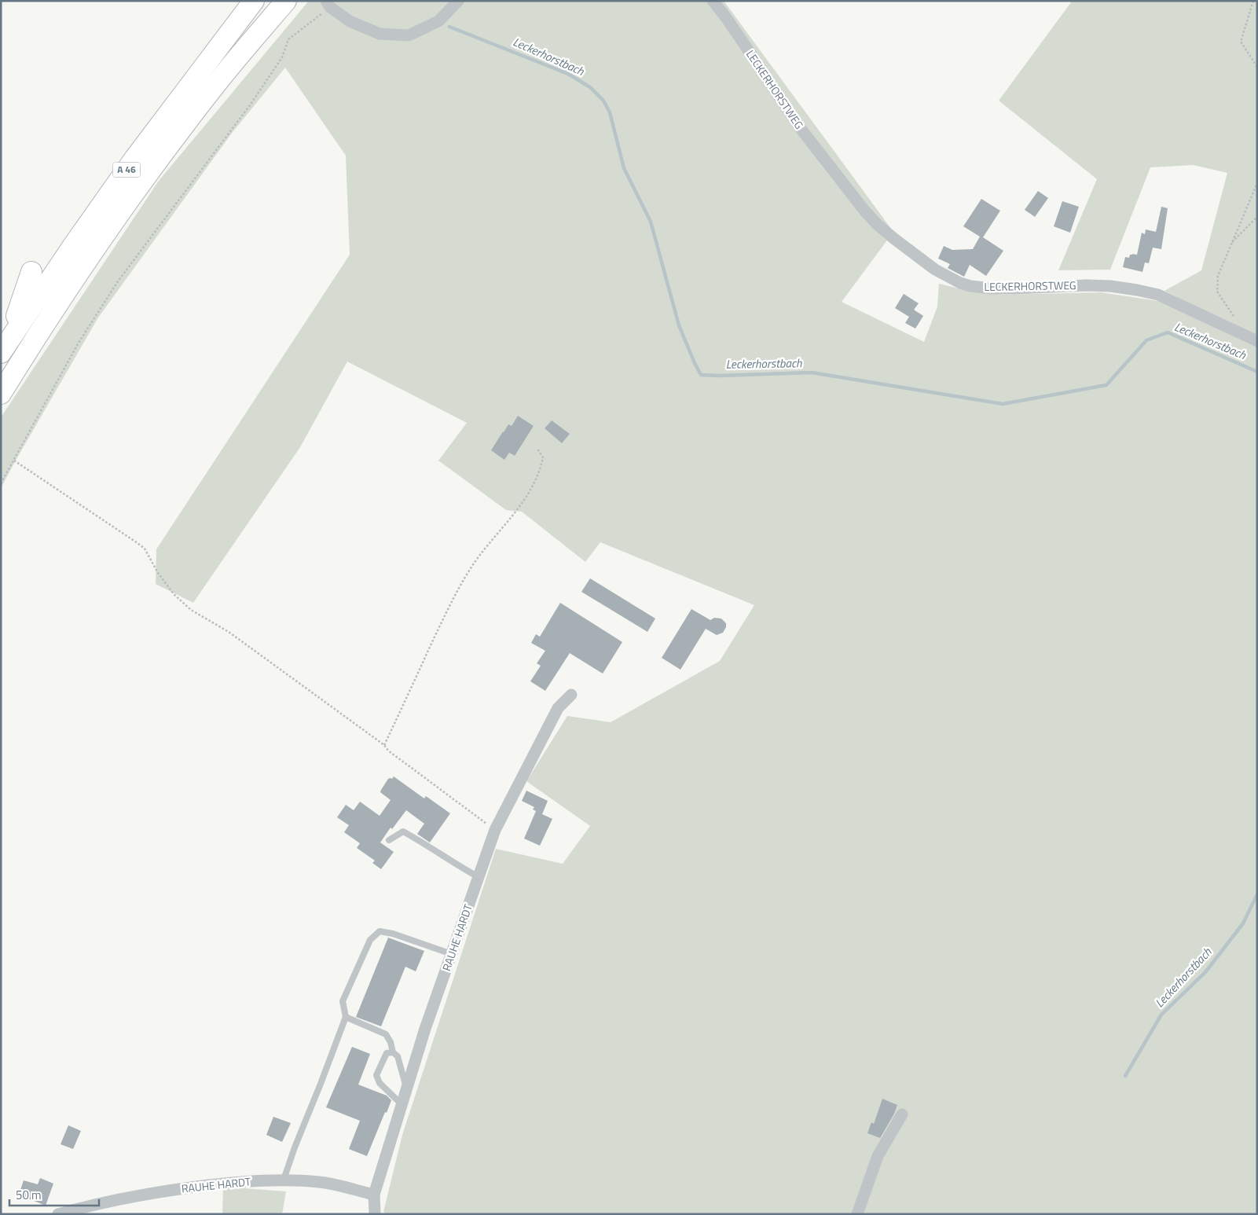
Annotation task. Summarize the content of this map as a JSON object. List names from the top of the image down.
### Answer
{
  "streets": {
    "highway": ["A 46"],
    "street": ["LECKERHORSTWEG", "RAUHE HARDT"]
  },
  "water": ["Leckerhorstbach"],
  "scale_bar": "50 m"
}
